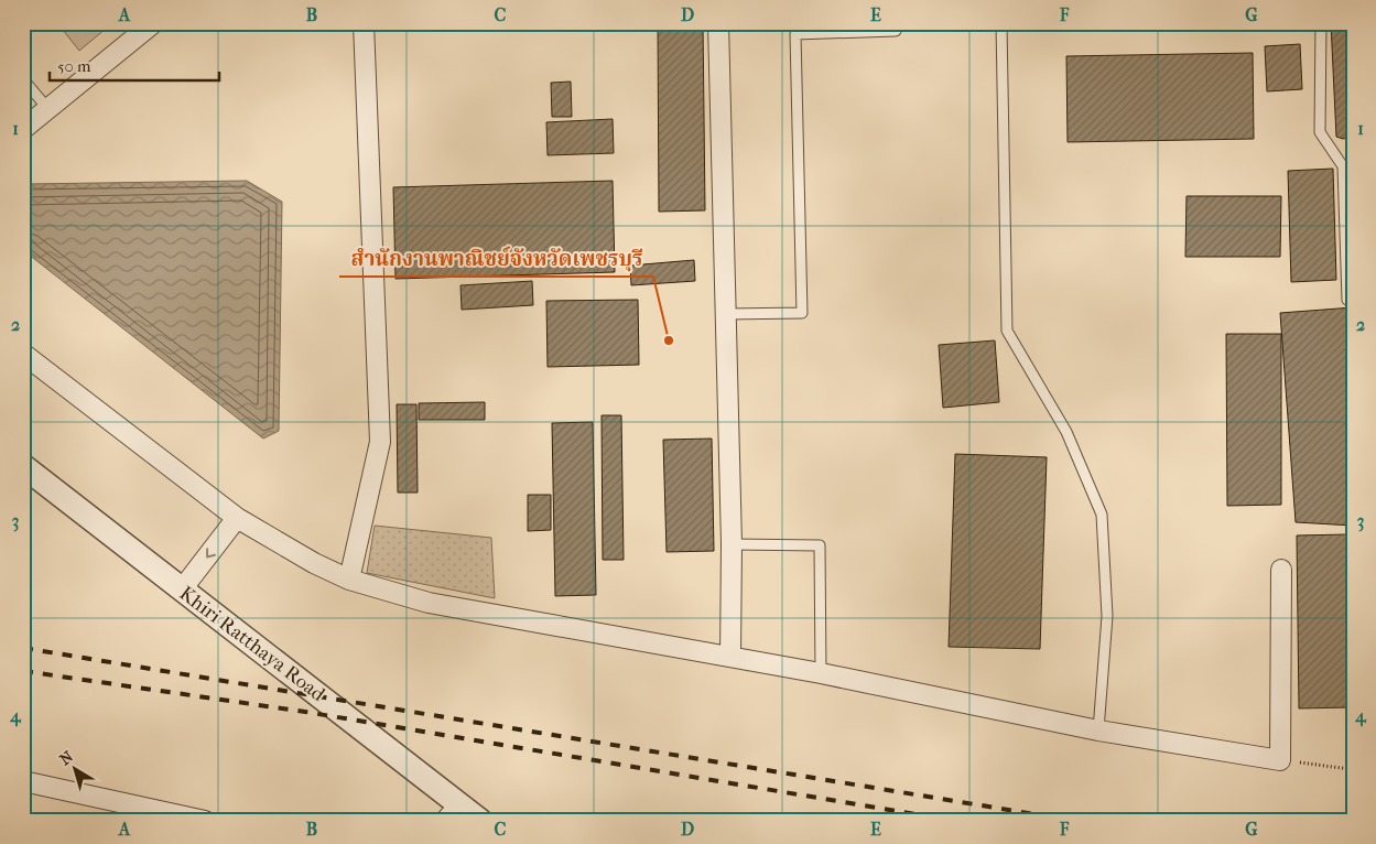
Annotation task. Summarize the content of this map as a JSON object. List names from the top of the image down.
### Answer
{
  "streets": {
    "street": ["Khiri Ratthaya Road"]
  },
  "places": ["สำนักงานพาณิชย์จังหวัดเพชรบุรี"],
  "scale_bar": "50 m",
  "north": "top left",
  "grid": {
    "columns": [
      "A",
      "B",
      "C",
      "D",
      "E",
      "F",
      "G"
    ],
    "rows": [
      "1",
      "2",
      "3",
      "4"
    ]
  }
}
